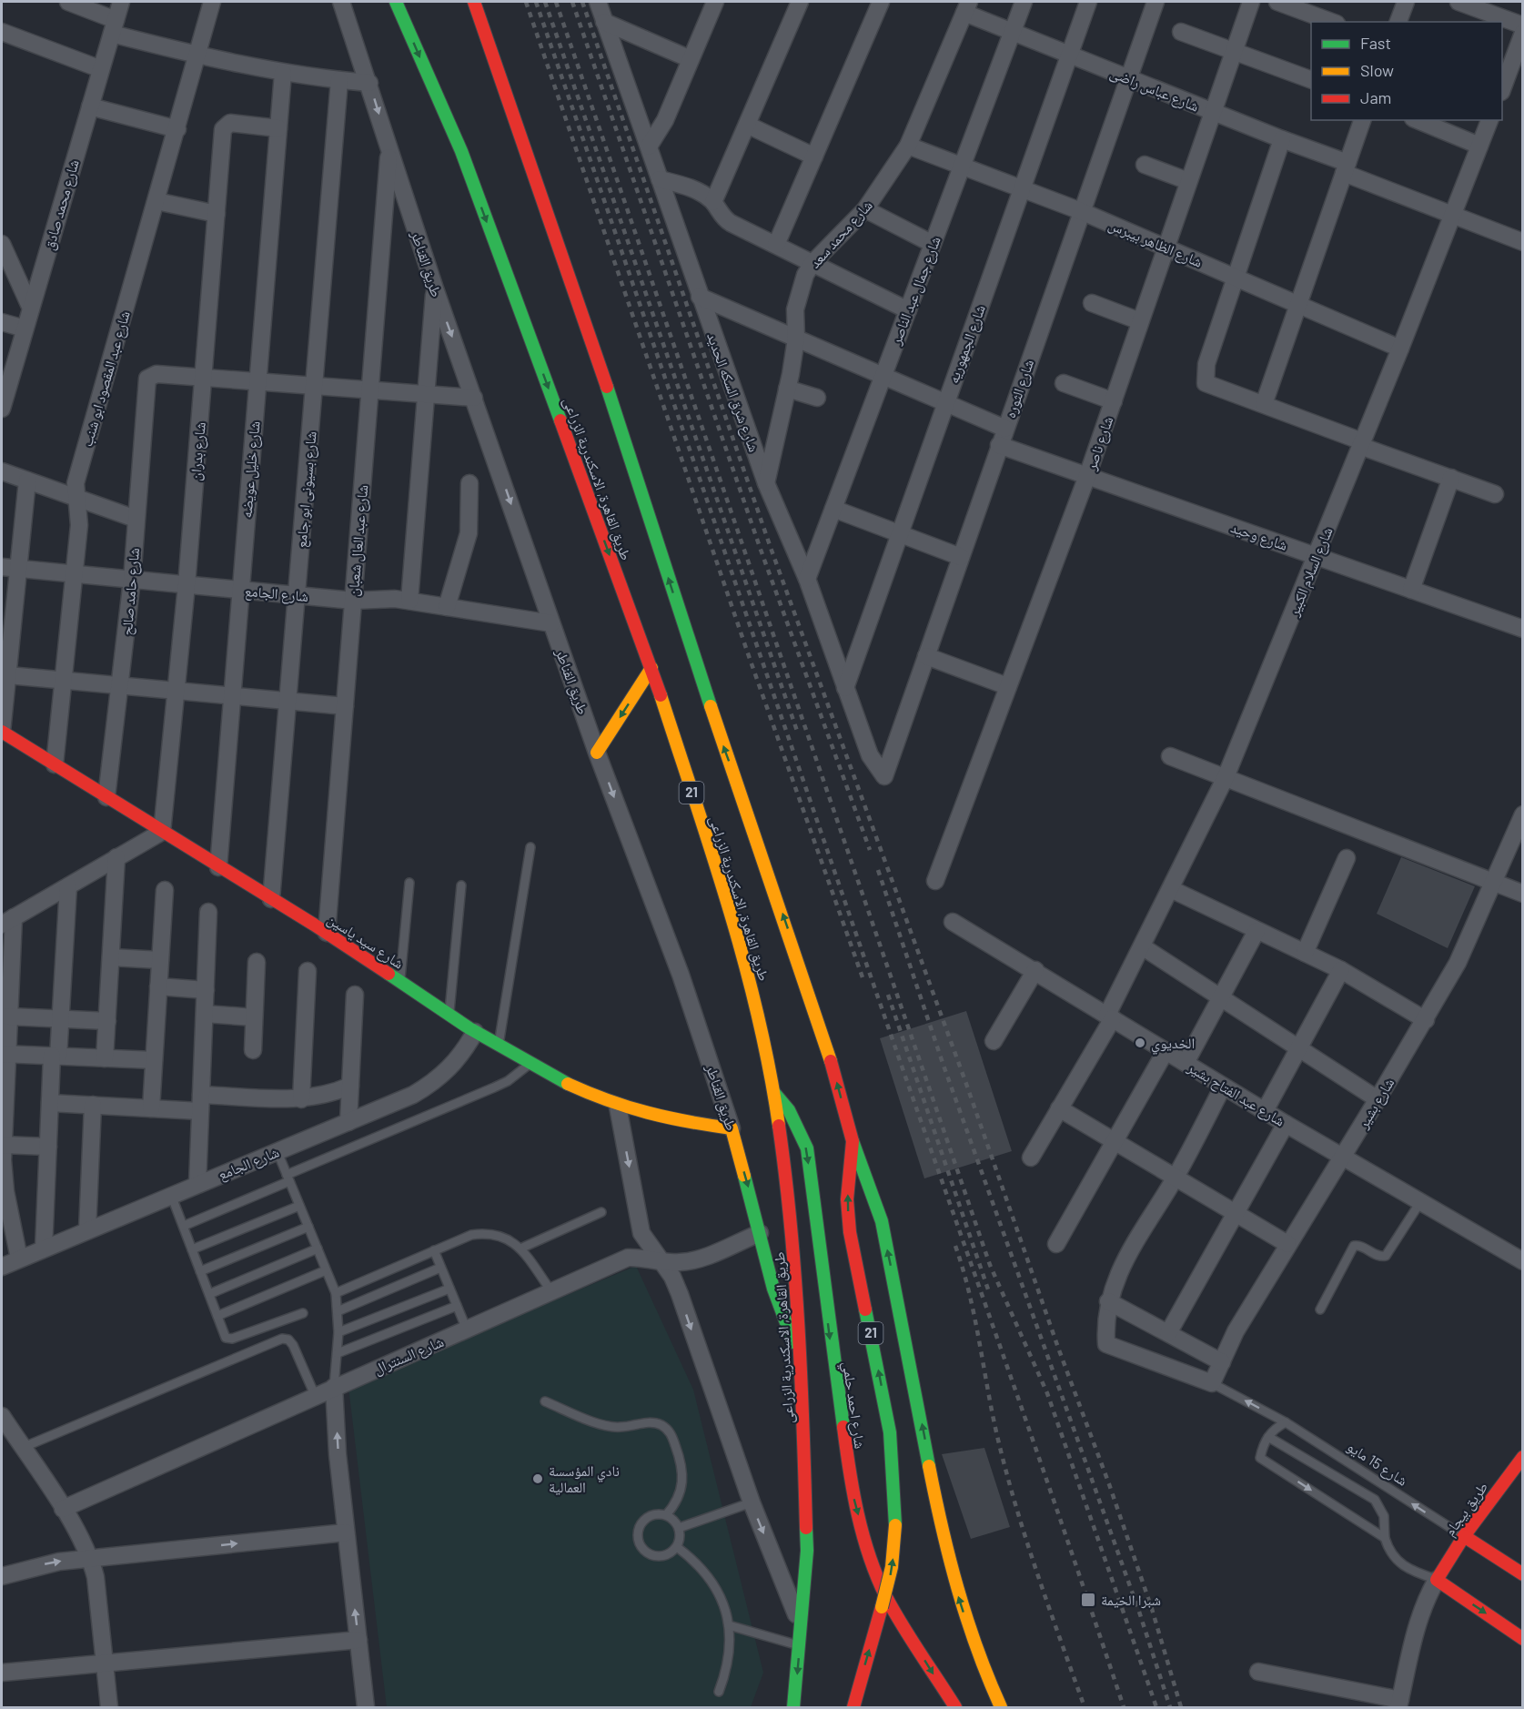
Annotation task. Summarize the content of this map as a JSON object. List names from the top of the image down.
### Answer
{
  "streets": {
    "main road": [
      "طريق القناطر",
      "طريق القاهرة, الاسكندرية الزراعى",
      "21",
      "شارع سيد ياسين",
      "شارع احمد حلمي",
      "شارع 15 مايو",
      "طريق بيجام"
    ],
    "street": [
      "شارع عباس راضى",
      "شارع محمد صادق",
      "شارع محمد سعد",
      "شارع الظاهر بيبرس",
      "شارع جمال عبد الناصر",
      "شارع الجمهوريه",
      "شارع عبد المقصود ابو شنب",
      "شارع الثوره",
      "شارع شرق السكه الحديد",
      "شارع ناصر",
      "شارع بدران",
      "شارع خليل عويضه",
      "شارع بسيونى ابو جامع",
      "شارع وحيد",
      "شارع عبد العال شعبان",
      "شارع السلام الكبير",
      "شارع حامد صالح",
      "شارع الجامع",
      "شارع عبد الفتاح بشير",
      "شارع بشير",
      "شارع السنترال"
    ]
  },
  "crossings": [
    ["شارع عباس راضى", "شارع محمد سعد"],
    ["شارع عباس راضى", "شارع جمال عبد الناصر"],
    ["شارع عباس راضى", "شارع الجمهوريه"],
    ["شارع عباس راضى", "شارع الثوره"],
    ["شارع عباس راضى", "شارع ناصر"],
    ["شارع عباس راضى", "شارع السلام الكبير"],
    ["شارع محمد سعد", "شارع الظاهر بيبرس"],
    ["شارع محمد سعد", "شارع شرق السكه الحديد"],
    ["شارع الظاهر بيبرس", "شارع جمال عبد الناصر"],
    ["شارع الظاهر بيبرس", "شارع الجمهوريه"],
    ["شارع الظاهر بيبرس", "شارع الثوره"],
    ["شارع الظاهر بيبرس", "شارع ناصر"],
    ["شارع الظاهر بيبرس", "شارع السلام الكبير"],
    ["طريق القناطر", "طريق القاهرة, الاسكندرية الزراعى"],
    ["طريق القناطر", "شارع عبد العال شعبان"],
    ["طريق القناطر", "شارع الجامع"],
    ["طريق القناطر", "شارع سيد ياسين"],
    ["طريق القناطر", "شارع السنترال"],
    ["شارع جمال عبد الناصر", "شارع شرق السكه الحديد"],
    ["شارع الجمهوريه", "شارع شرق السكه الحديد"],
    ["شارع عبد المقصود ابو شنب", "شارع الجامع"],
    ["شارع عبد المقصود ابو شنب", "شارع سيد ياسين"],
    ["شارع الثوره", "شارع شرق السكه الحديد"],
    ["شارع الثوره", "شارع وحيد"],
    ["شارع ناصر", "شارع وحيد"],
    ["شارع بدران", "شارع خليل عويضه"],
    ["شارع بدران", "شارع حامد صالح"],
    ["شارع بدران", "شارع الجامع"],
    ["شارع بدران", "شارع سيد ياسين"],
    ["شارع خليل عويضه", "شارع الجامع"],
    ["شارع خليل عويضه", "شارع سيد ياسين"],
    ["طريق القاهرة, الاسكندرية الزراعى", "شارع احمد حلمي"],
    ["شارع بسيونى ابو جامع", "شارع الجامع"],
    ["شارع بسيونى ابو جامع", "شارع سيد ياسين"],
    ["شارع وحيد", "شارع السلام الكبير"],
    ["شارع عبد العال شعبان", "شارع الجامع"],
    ["شارع عبد العال شعبان", "شارع سيد ياسين"],
    ["شارع السلام الكبير", "شارع عبد الفتاح بشير"],
    ["شارع حامد صالح", "شارع الجامع"],
    ["شارع حامد صالح", "شارع سيد ياسين"],
    ["شارع الجامع", "شارع سيد ياسين"],
    ["شارع عبد الفتاح بشير", "شارع بشير"],
    ["شارع بشير", "شارع 15 مايو"],
    ["شارع 15 مايو", "طريق بيجام"]
  ],
  "places": {
    "other": ["الخديوي", "نادي المؤسسة العمالية"],
    "transit": ["شبرا الخيمة"]
  },
  "legend": ["Fast", "Slow", "Jam"]
}
